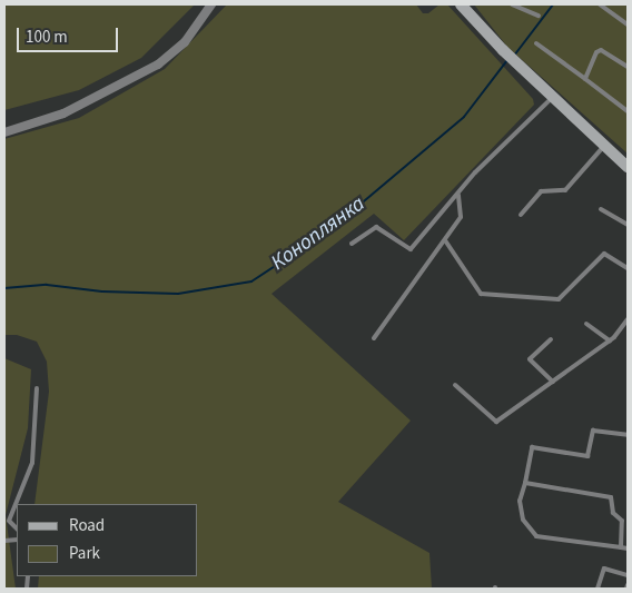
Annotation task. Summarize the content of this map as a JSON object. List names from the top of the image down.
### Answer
{
  "water": ["Коноплянка"],
  "legend": ["Road", "Park"],
  "scale_bar": "100 m"
}
